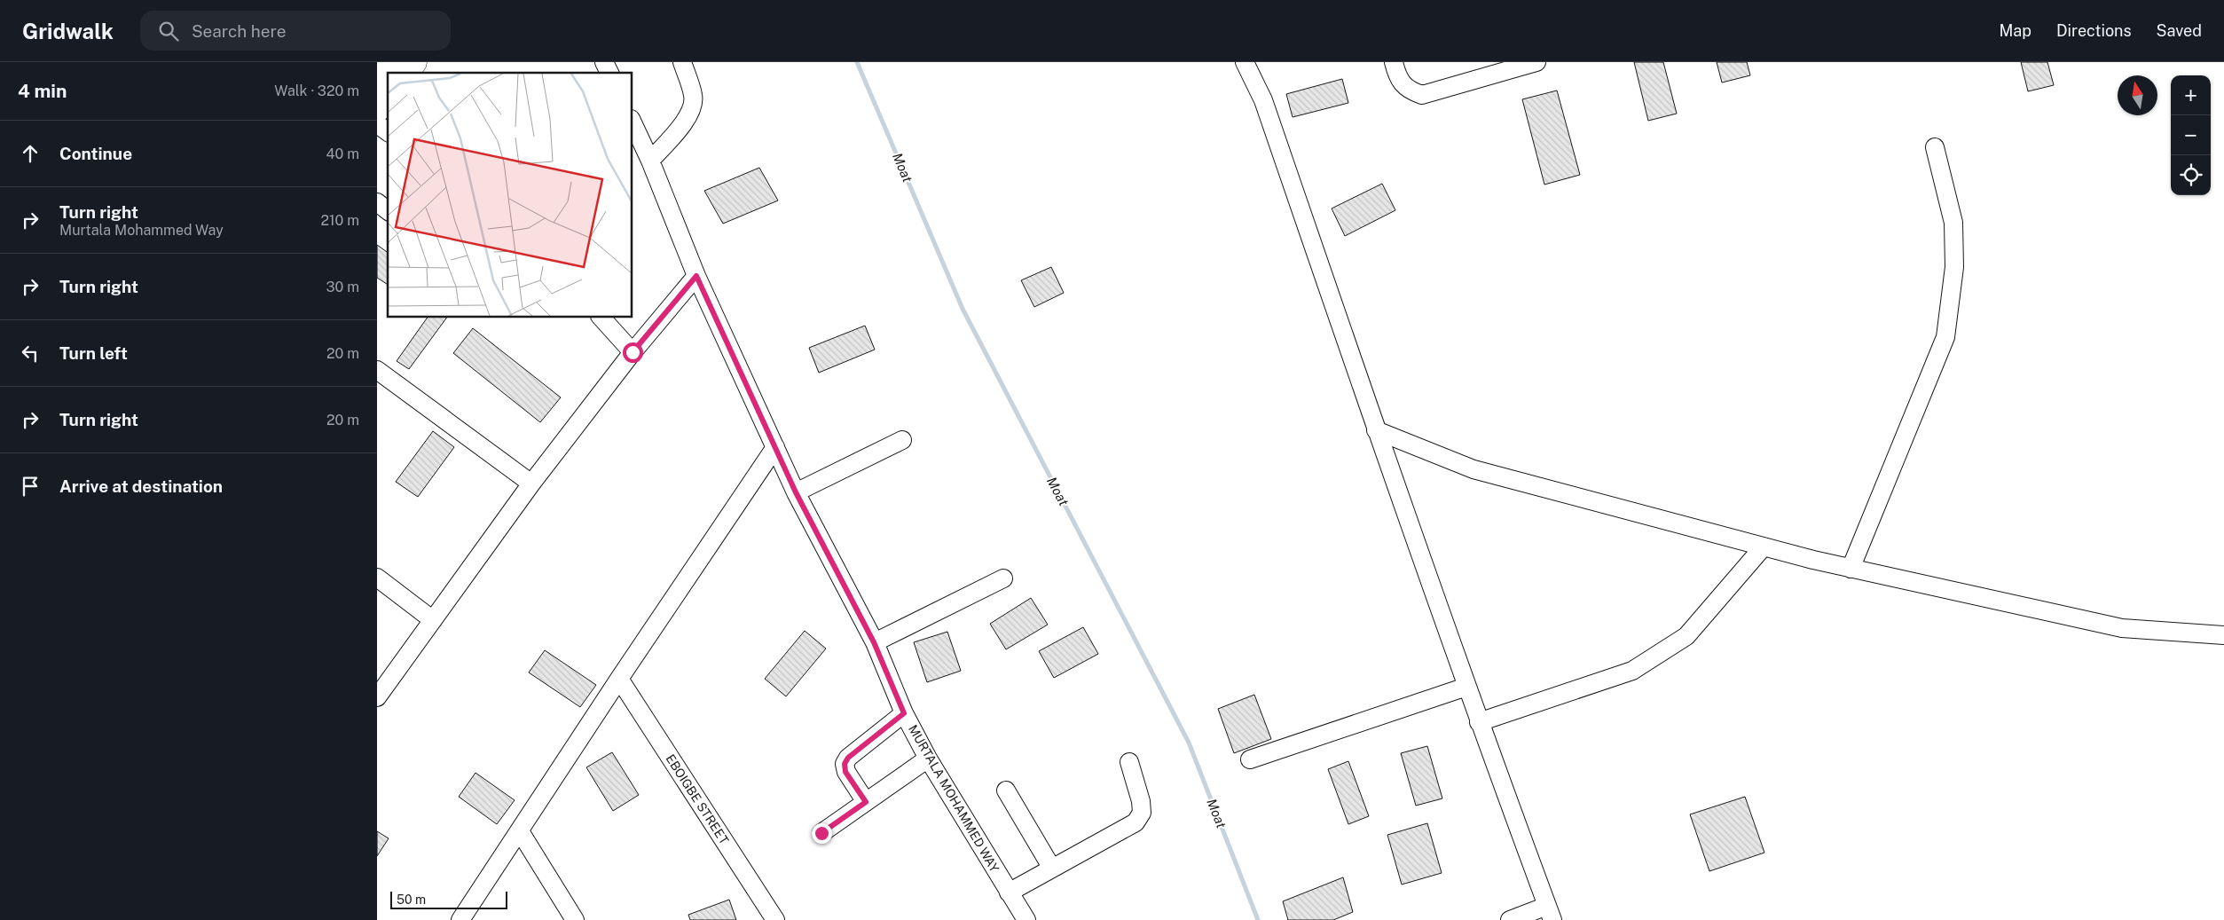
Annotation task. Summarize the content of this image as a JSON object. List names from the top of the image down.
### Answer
{
  "streets": {
    "street": ["MURTALA MOHAMMED WAY", "EBOIGBE STREET"]
  },
  "water": ["Moat"],
  "scale_bar": "50 m",
  "north": "top",
  "page": {
    "header": "Gridwalk",
    "search": "Search here",
    "nav": ["Map", "Directions", "Saved"],
    "heading": ["4 min", "Walk · 320 m"],
    "map_buttons": ["+", "−"],
    "list": [
      ["Continue", "40 m"],
      ["Turn right", "Murtala Mohammed Way", "210 m"],
      ["Turn right", "30 m"],
      ["Turn left", "20 m"],
      ["Turn right", "20 m"],
      "Arrive at destination"
    ],
    "scale": "50 m"
  }
}
